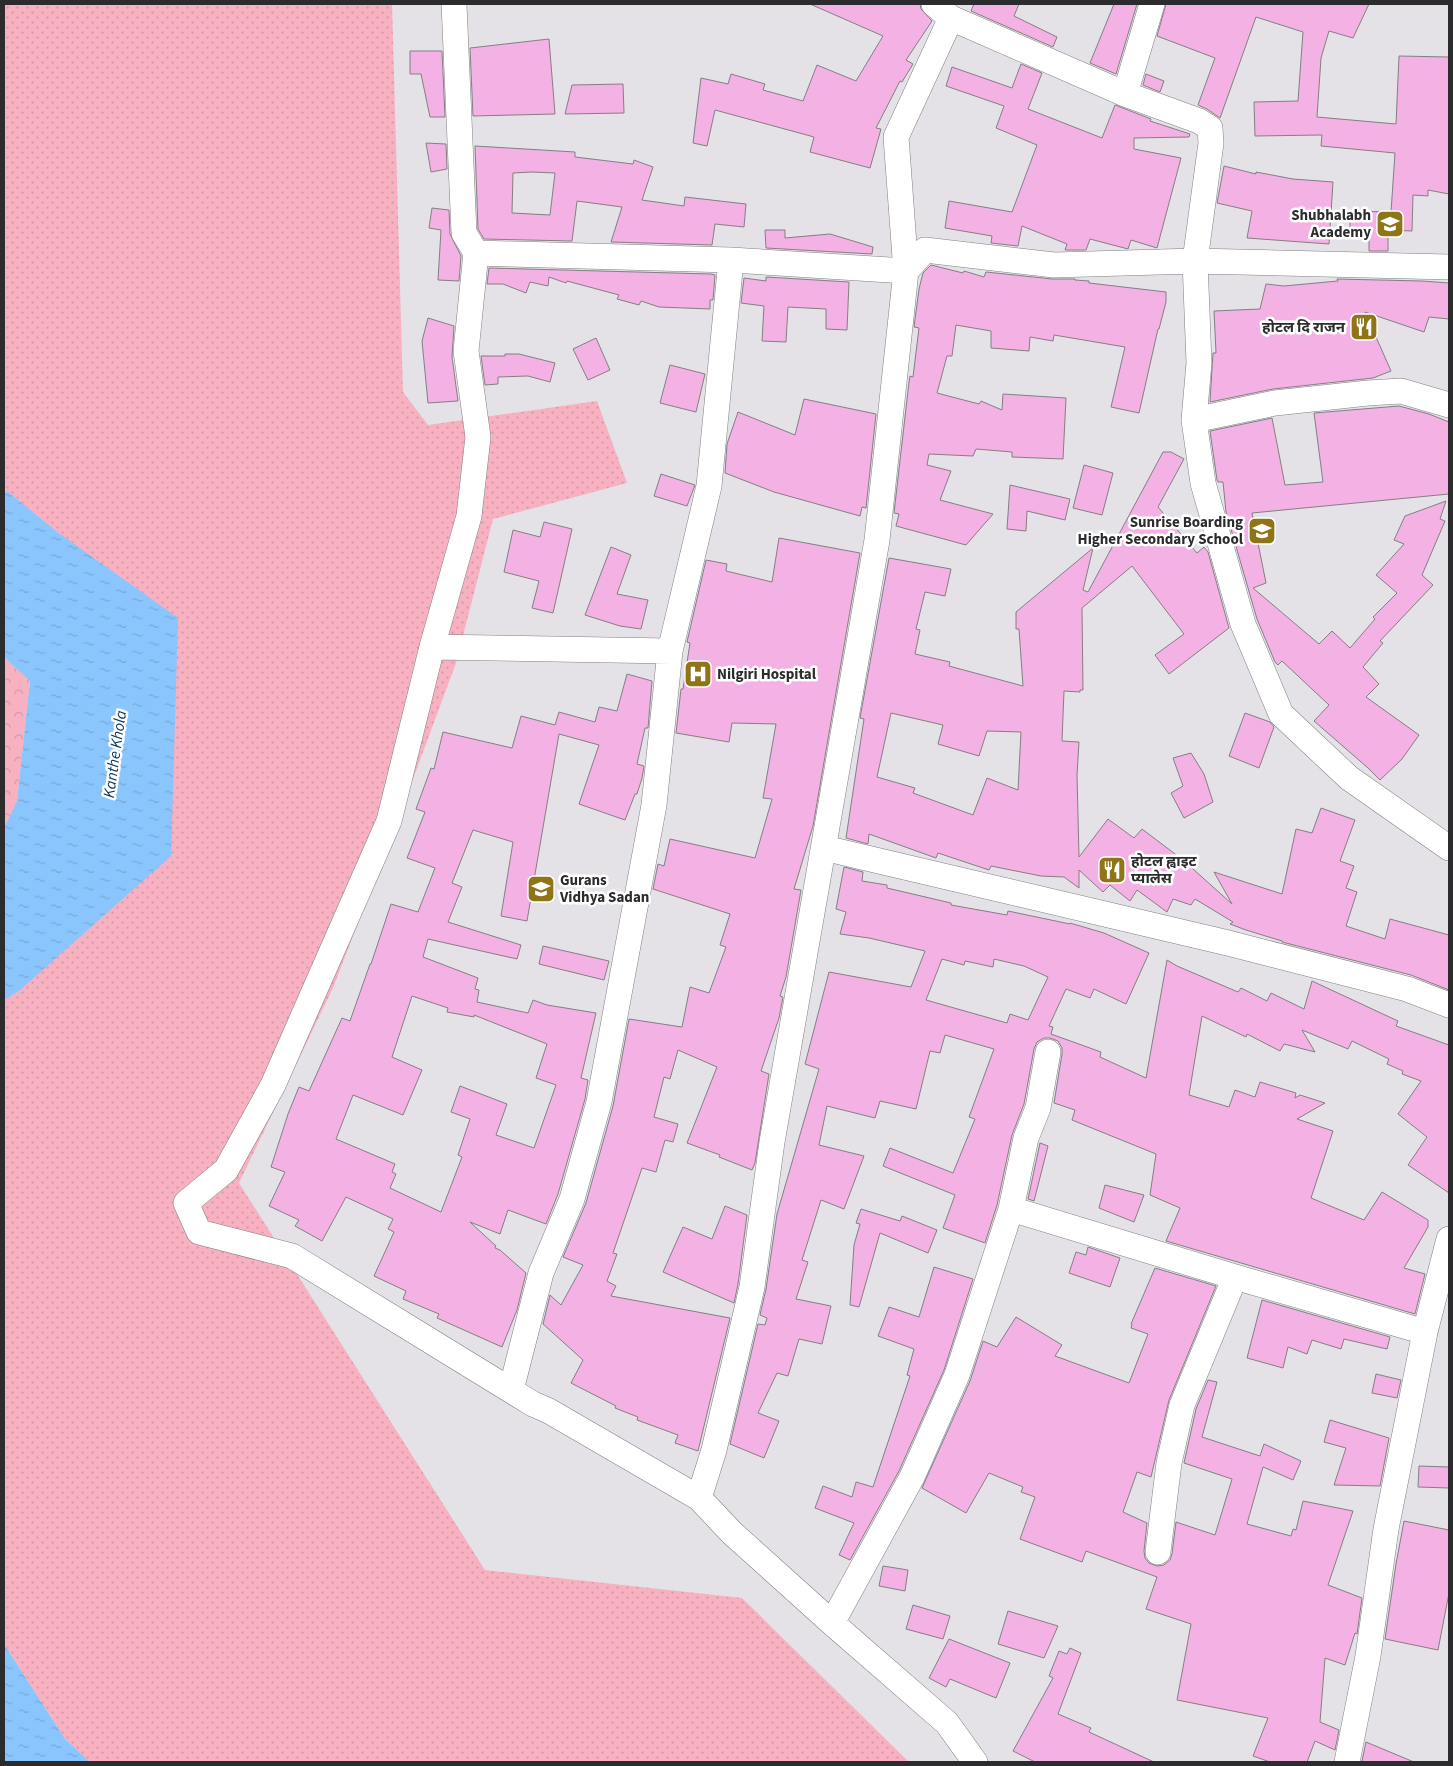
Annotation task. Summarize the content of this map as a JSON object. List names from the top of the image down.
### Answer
{
  "water": ["Kanthe Khola"],
  "places": {
    "school or university": ["Shubhalabh Academy", "Sunrise Boarding Higher Secondary School", "Gurans Vidhya Sadan"],
    "restaurant": ["होटल दि राजन", "होटल ह्वाइट प्यालेस"],
    "hospital": ["Nilgiri Hospital"]
  }
}
